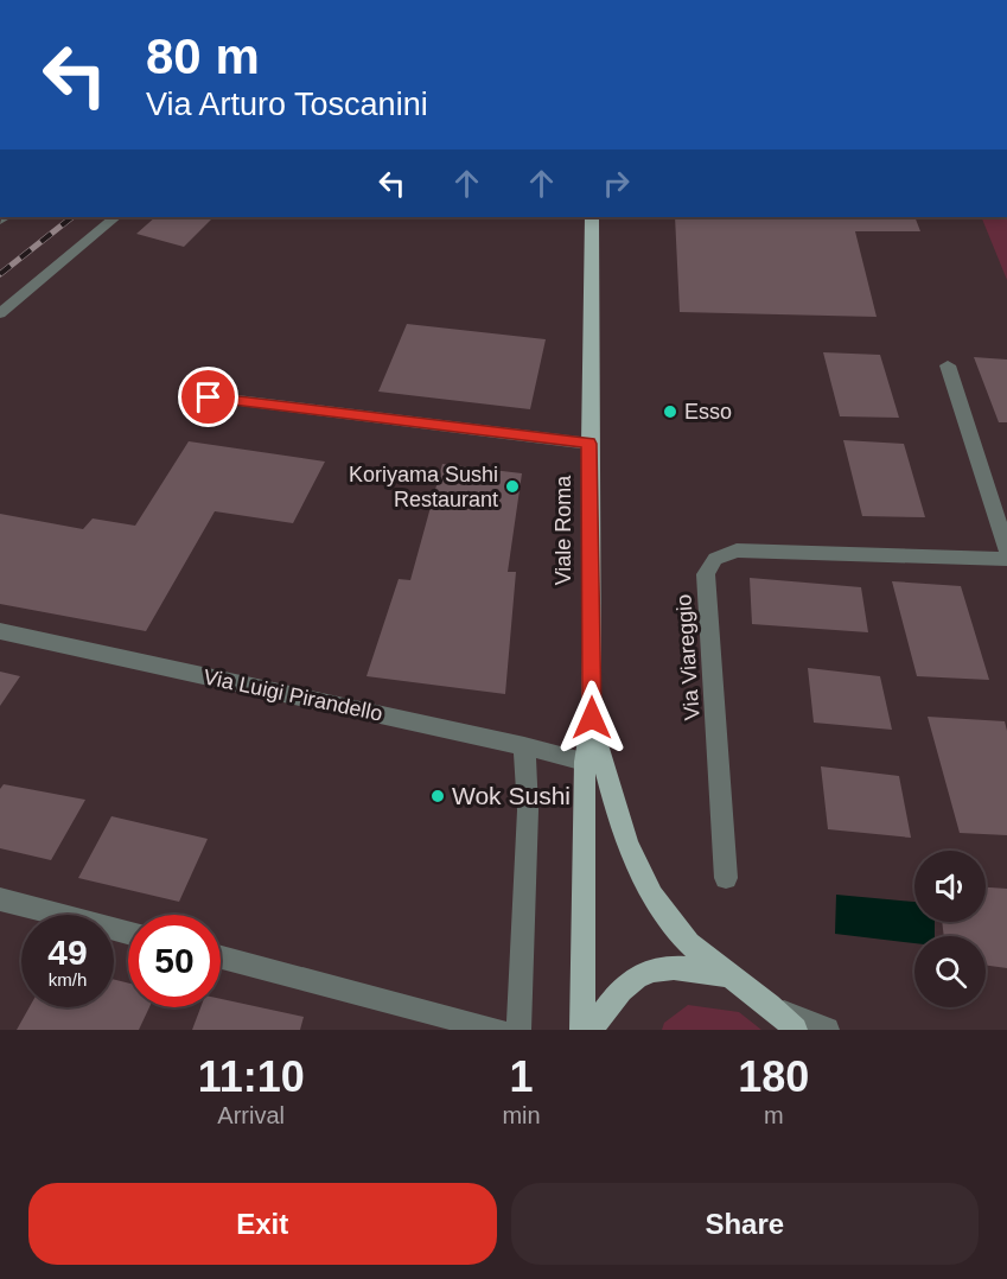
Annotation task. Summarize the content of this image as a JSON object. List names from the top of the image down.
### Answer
{
  "streets": {
    "main road": ["Viale Roma"],
    "street": ["Via Viareggio", "Via Luigi Pirandello"]
  },
  "crossings": [
    ["Viale Roma", "Via Luigi Pirandello"]
  ],
  "places": ["Esso", "Koriyama Sushi Restaurant", "Wok Sushi"],
  "page": {
    "turn": ["80 m", "Via Arturo Toscanini"],
    "speed": "49 km/h",
    "limit": "50",
    "eta": [
      "11:10",
      "Arrival",
      "1",
      "min",
      "180",
      "m"
    ],
    "buttons": ["Exit", "Share"]
  }
}
